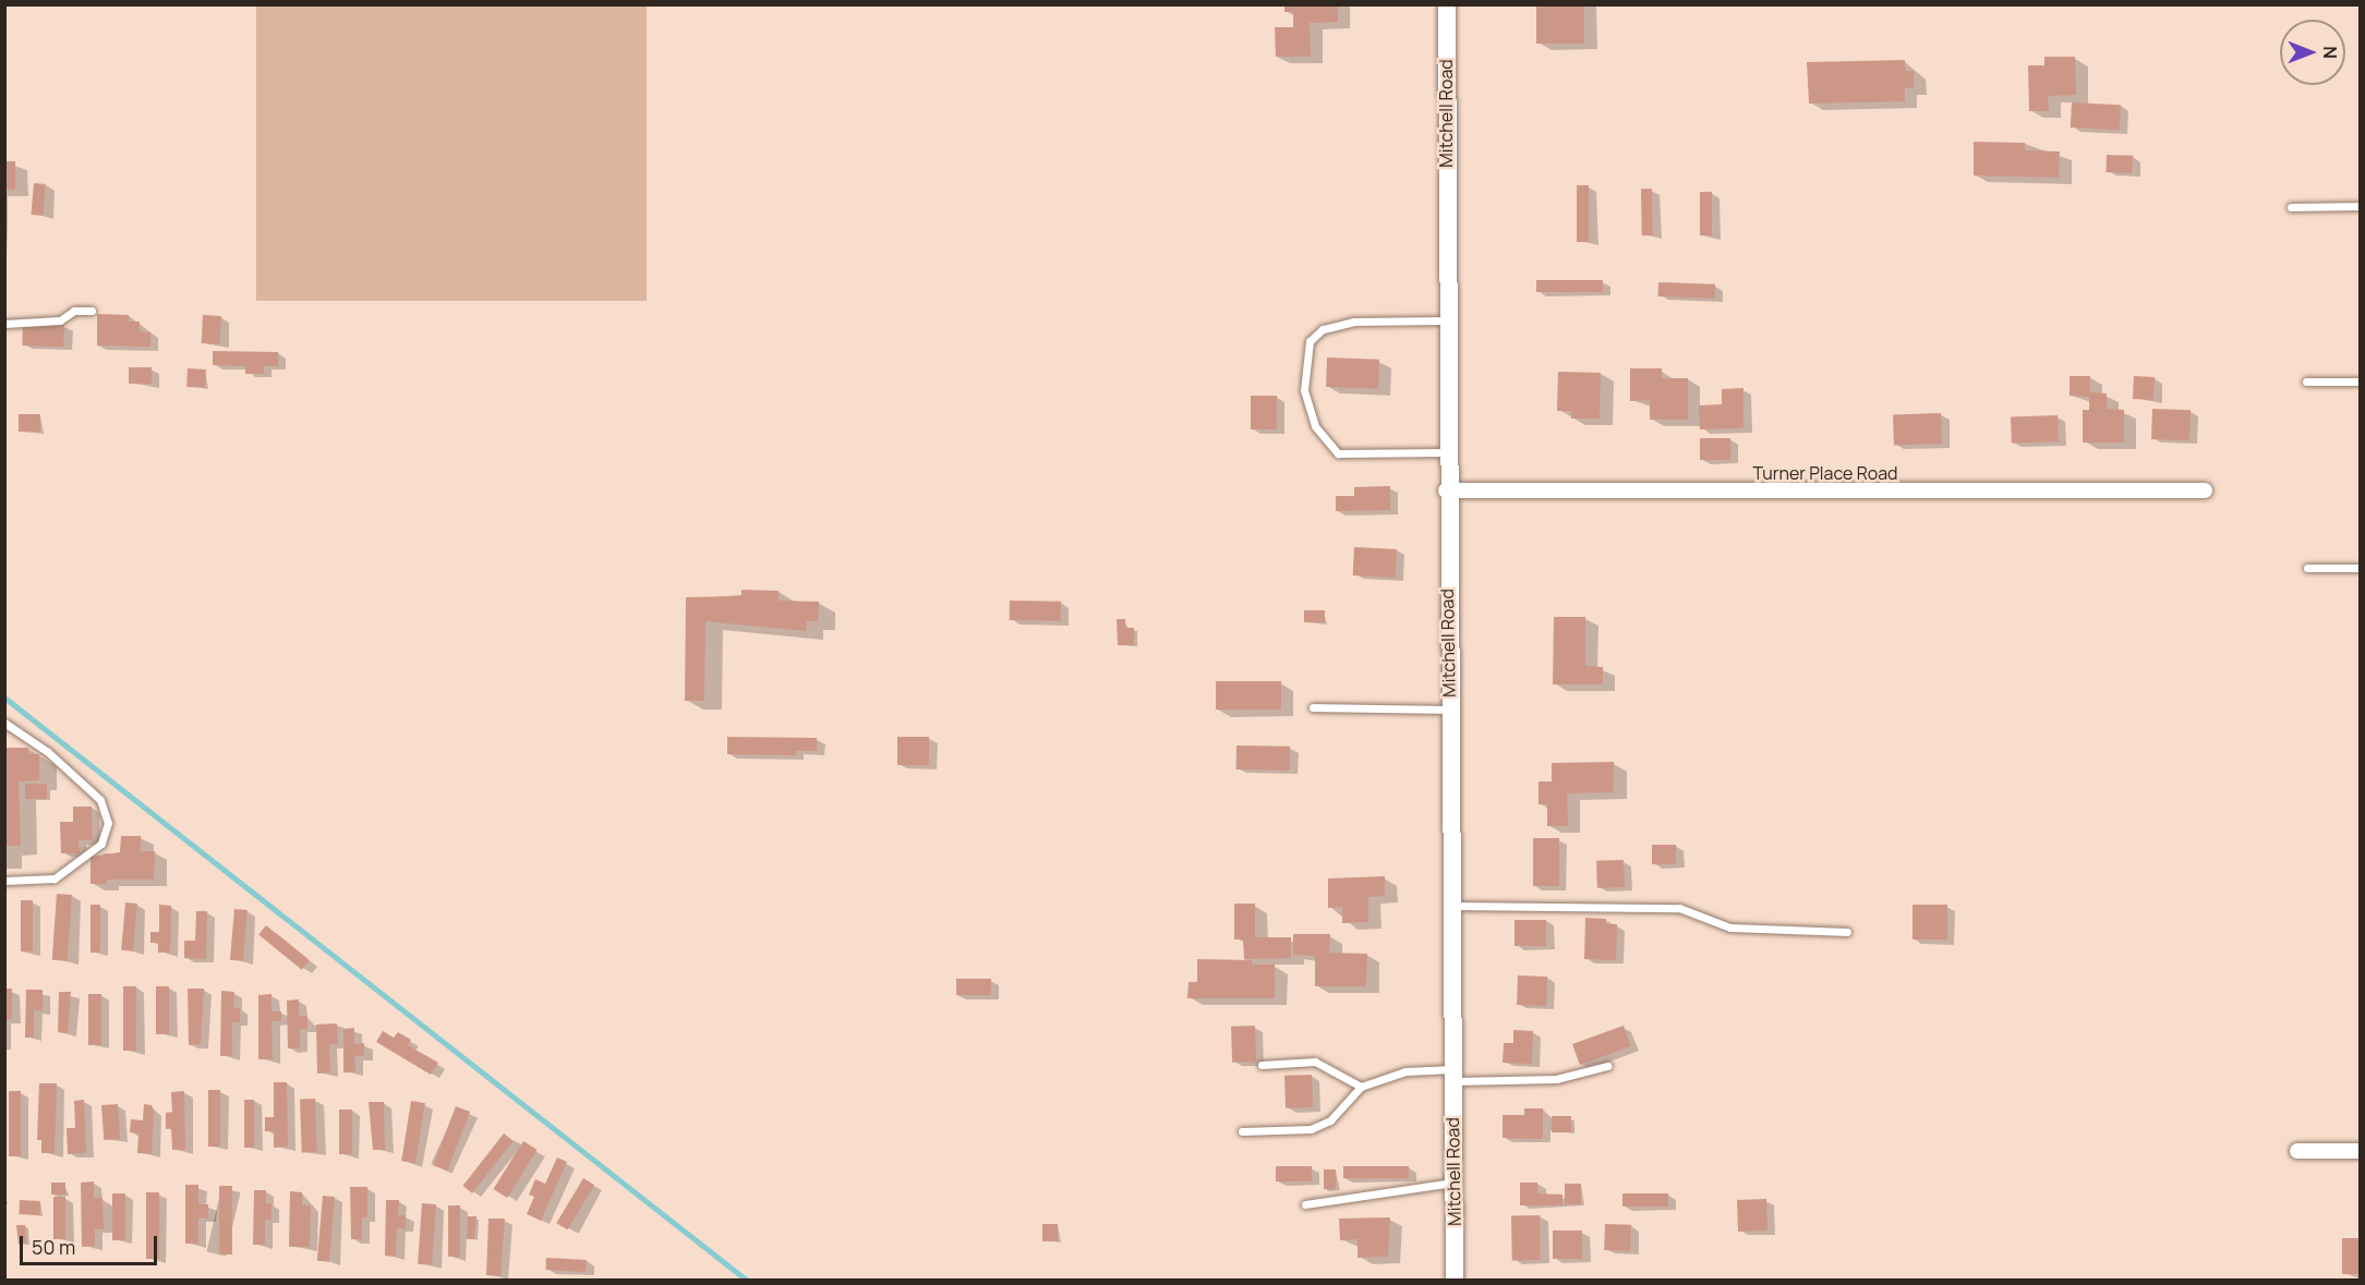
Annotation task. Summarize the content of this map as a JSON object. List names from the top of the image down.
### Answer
{
  "streets": {
    "street": ["Mitchell Road", "Turner Place Road"]
  },
  "crossings": [
    ["Mitchell Road", "Turner Place Road"]
  ],
  "scale_bar": "50 m",
  "north": "right"
}
